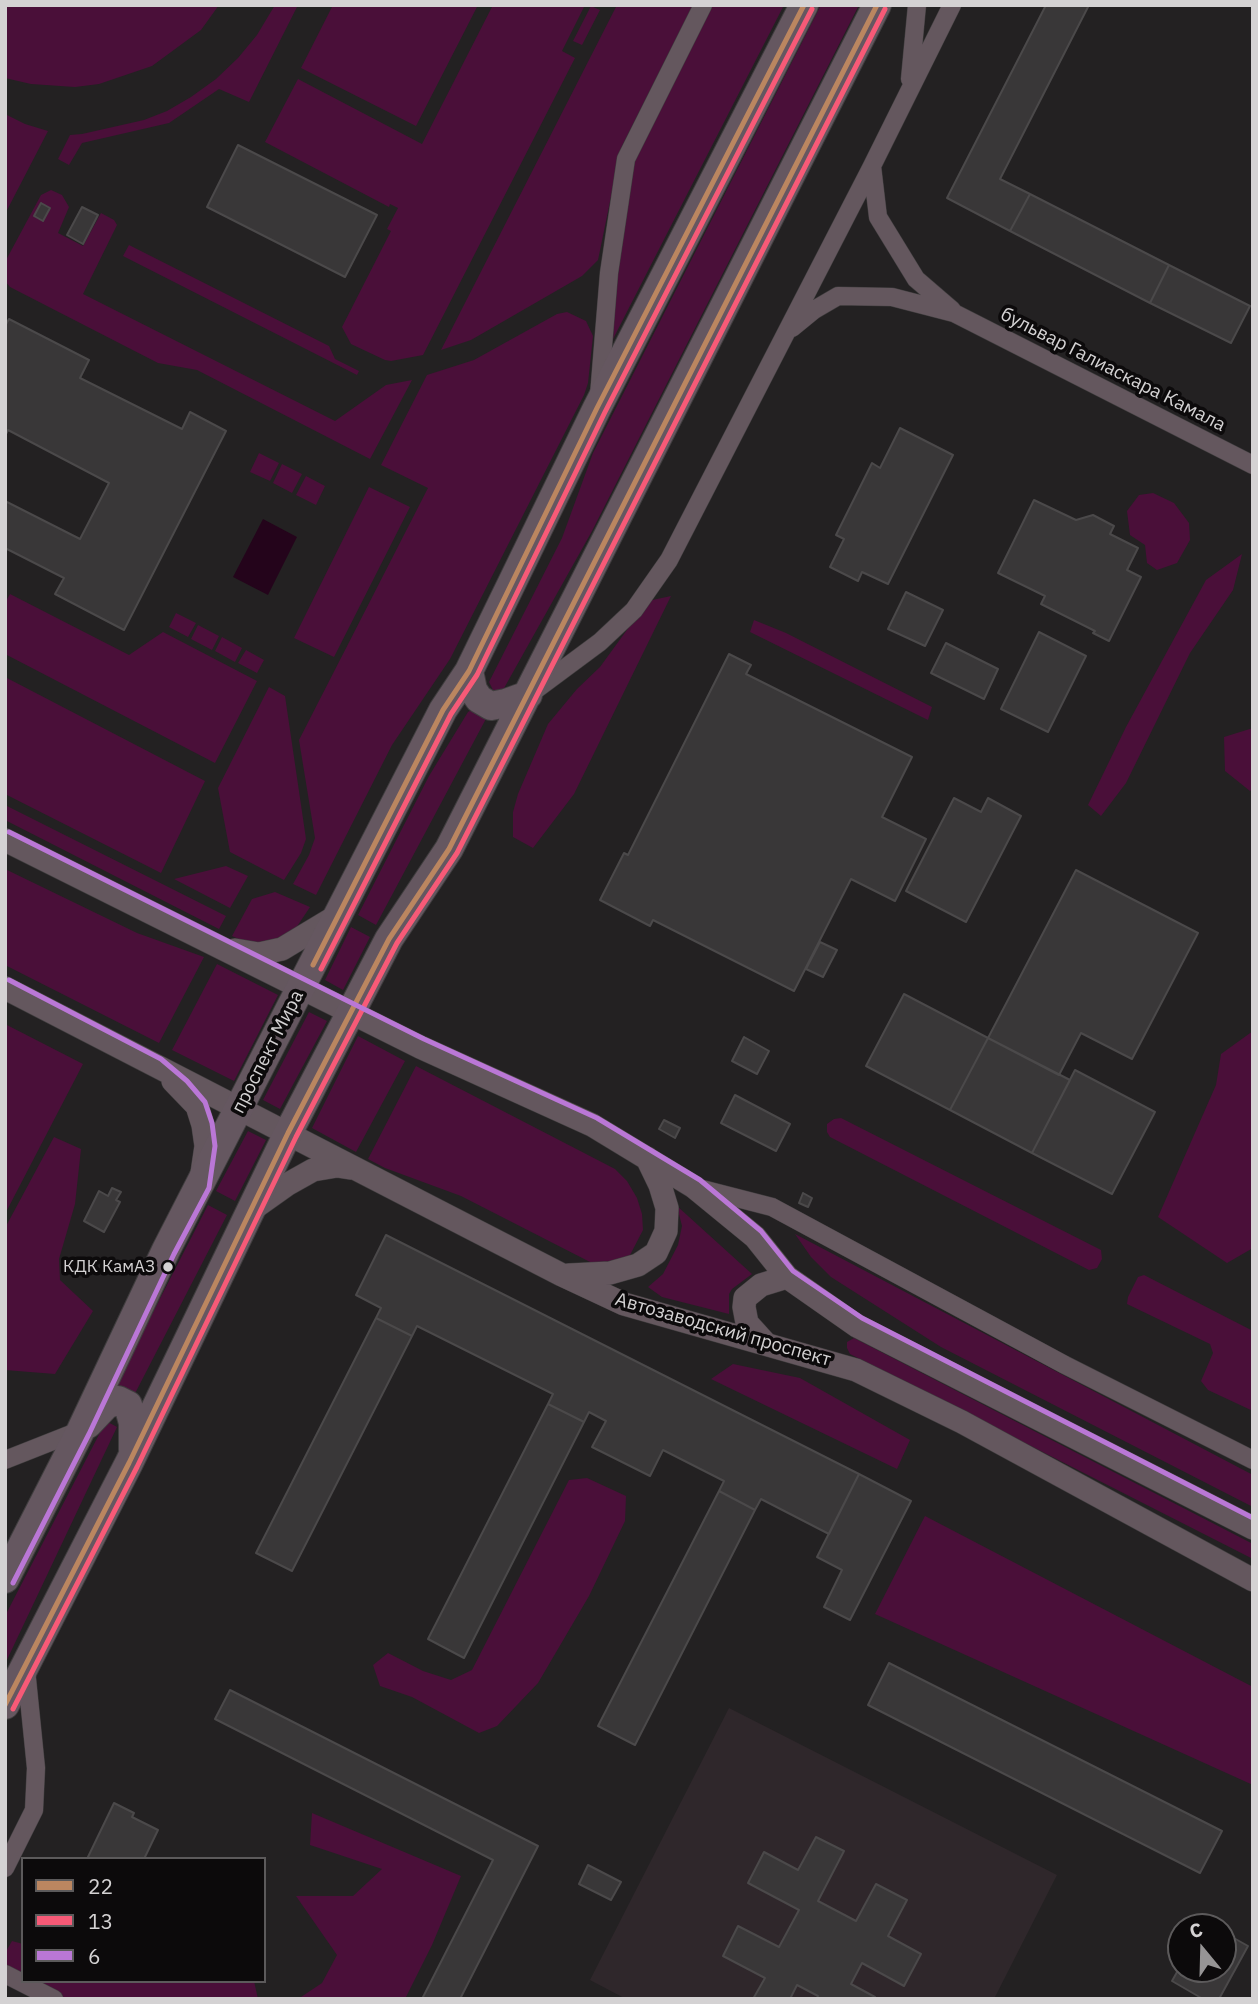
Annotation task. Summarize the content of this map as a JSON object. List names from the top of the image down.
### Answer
{
  "streets": {
    "main road": ["проспект Мира"],
    "street": ["бульвар Галиаскара Камала", "Автозаводский проспект"]
  },
  "crossings": [
    ["проспект Мира", "Автозаводский проспект"]
  ],
  "places": ["КДК КамАЗ"],
  "lines": ["transit line 22", "transit line 13", "transit line 6"],
  "legend": ["22", "13", "6"],
  "north": "top"
}
